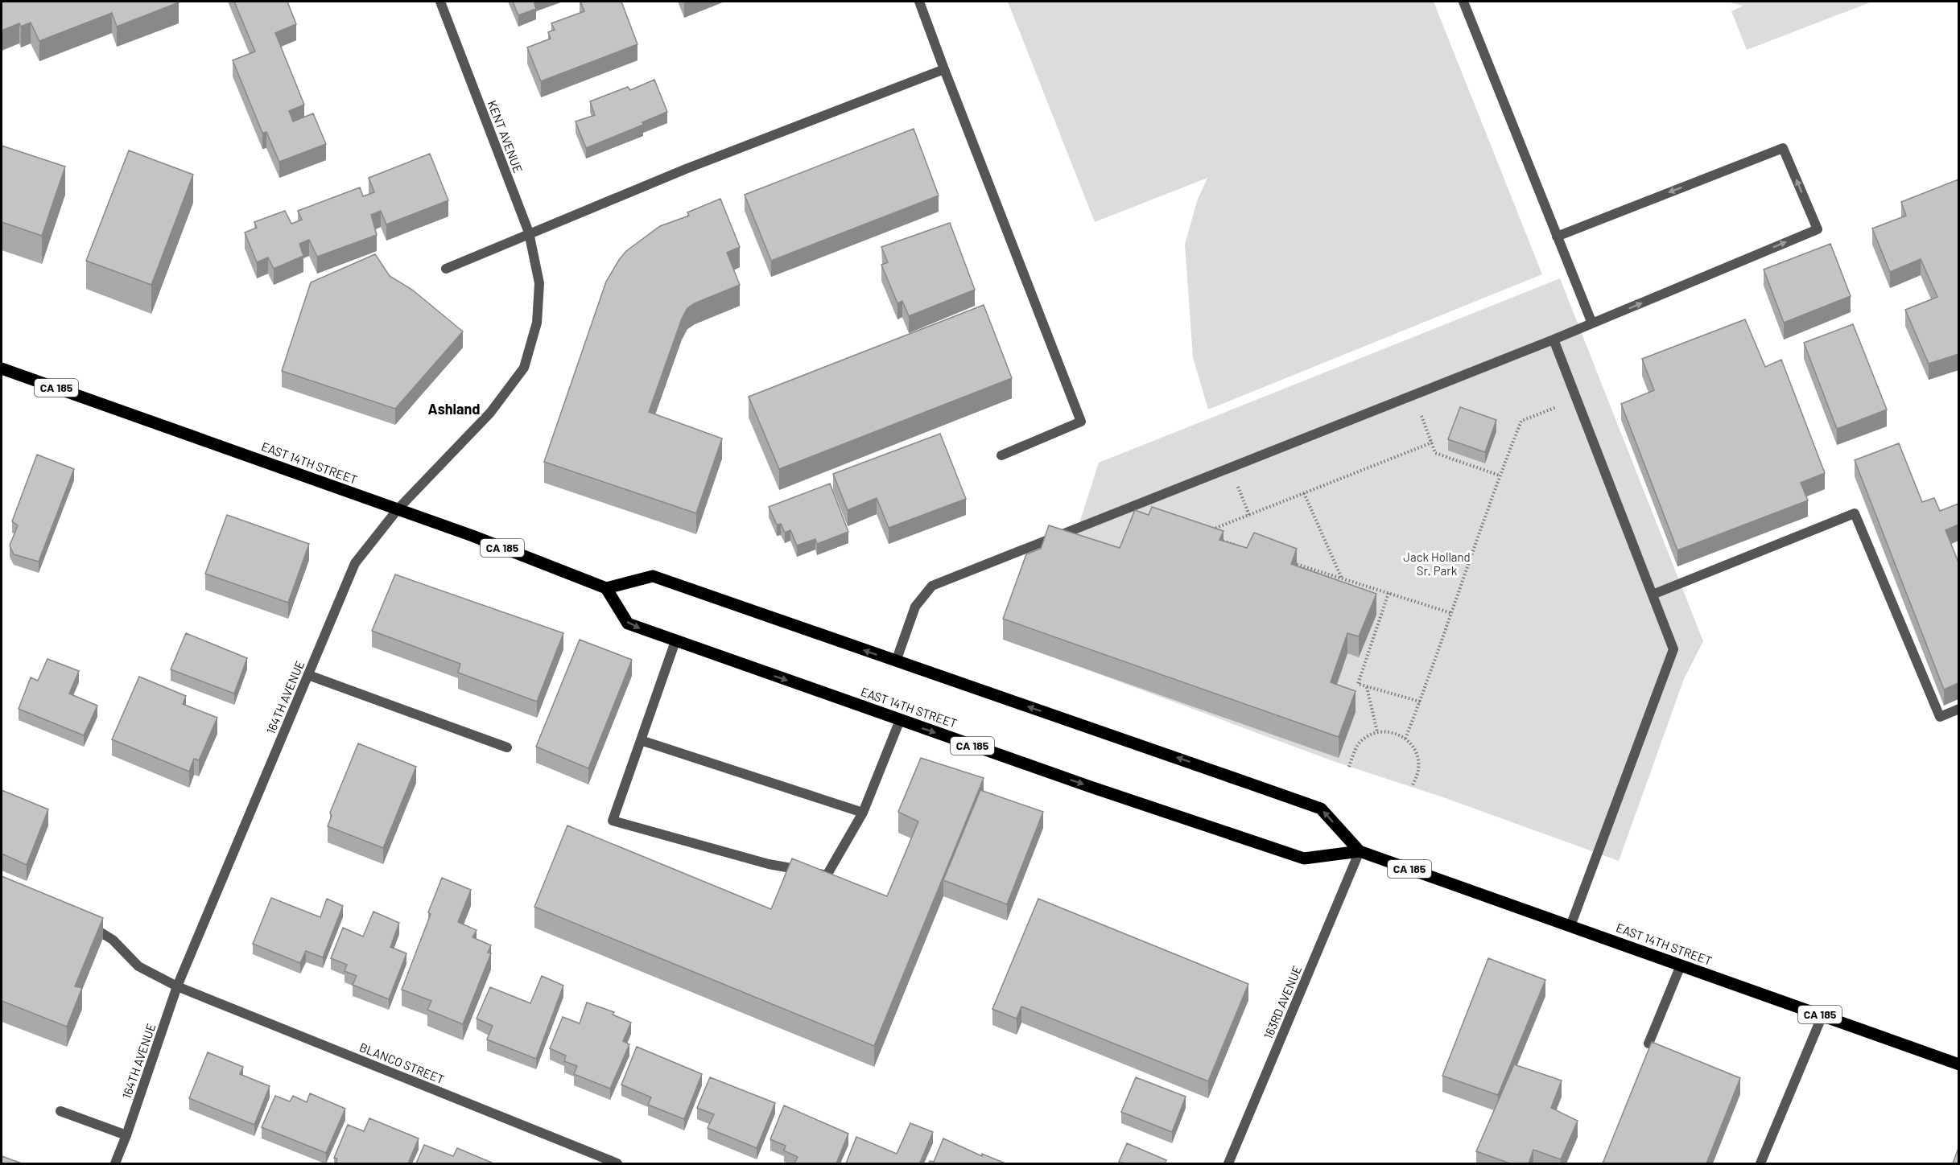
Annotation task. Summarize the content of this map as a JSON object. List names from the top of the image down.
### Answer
{
  "streets": {
    "main road": ["CA 185", "EAST 14TH STREET"],
    "street": [
      "KENT AVENUE",
      "164TH AVENUE",
      "163RD AVENUE",
      "BLANCO STREET"
    ]
  },
  "crossings": [
    ["KENT AVENUE", "164TH AVENUE"],
    ["EAST 14TH STREET", "164TH AVENUE"],
    ["EAST 14TH STREET", "163RD AVENUE"],
    ["164TH AVENUE", "BLANCO STREET"]
  ],
  "districts": ["Ashland"],
  "parks": ["Jack Holland Sr. Park"]
}
